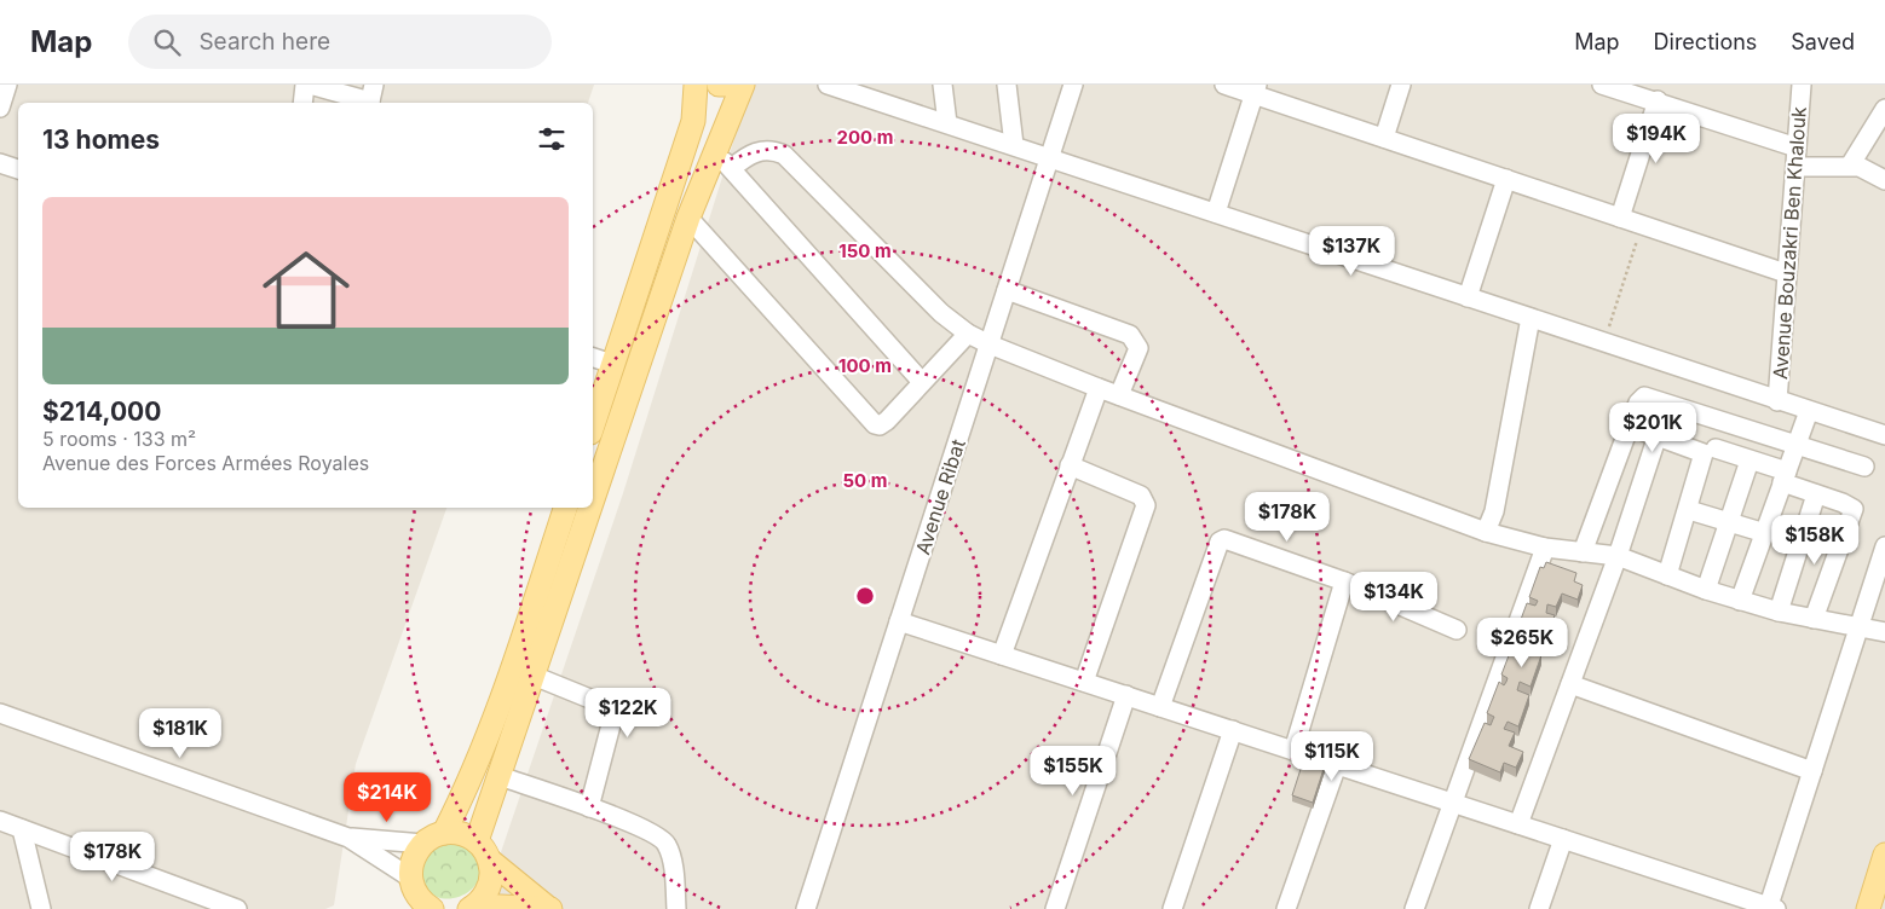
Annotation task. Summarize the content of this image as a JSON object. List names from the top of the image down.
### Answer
{
  "streets": {
    "street": ["Avenue Bouzakri Ben Khalouk", "Avenue Ribat"]
  },
  "page": {
    "header": "Map",
    "search": "Search here",
    "nav": ["Map", "Directions", "Saved"],
    "heading": "13 homes",
    "price": [
      "$194K",
      "$137K",
      "$201K",
      "$178K",
      "$158K",
      "$134K",
      "$265K",
      "$122K",
      "$181K",
      "$115K",
      "$155K",
      "$214K",
      "$178K"
    ],
    "list": [
      {
        "name": "$214,000",
        "note": "5 rooms · 133 m² · Avenue des Forces Armées Royales"
      }
    ]
  },
  "rings": [
    "200 m",
    "150 m",
    "100 m",
    "50 m"
  ]
}
